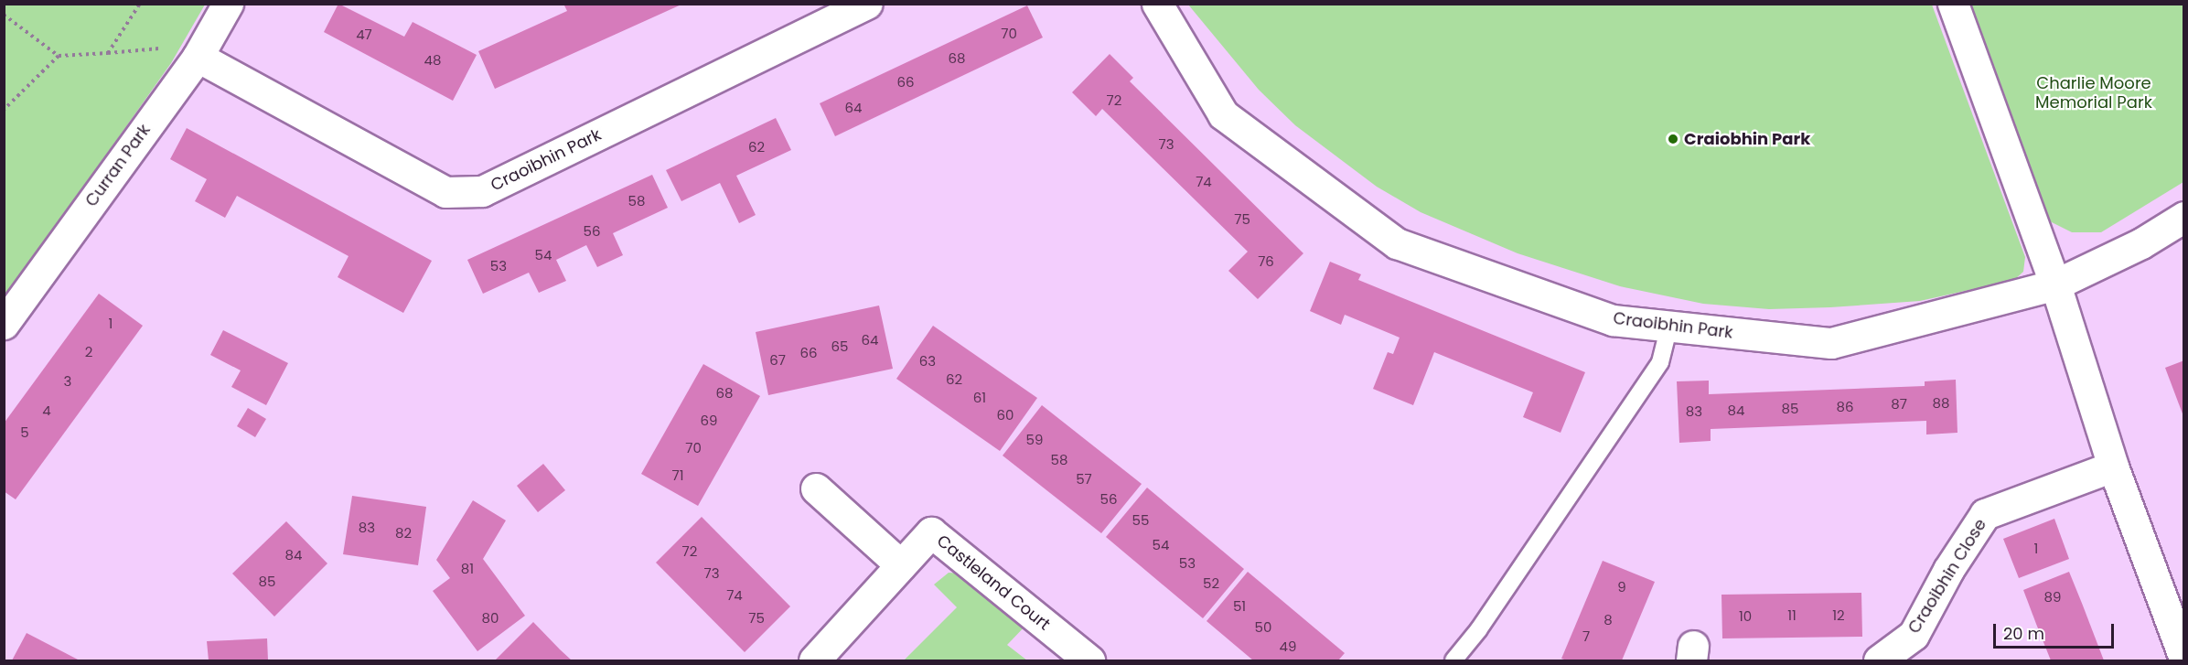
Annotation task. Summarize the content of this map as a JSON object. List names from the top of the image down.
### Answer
{
  "streets": {
    "street": [
      "Craoibhin Park",
      "Curran Park",
      "Craoibhin Close",
      "Castleland Court"
    ]
  },
  "crossings": [
    ["Craoibhin Park", "Curran Park"]
  ],
  "parks": ["Charlie Moore Memorial Park"],
  "places": ["Craiobhin Park"],
  "house_numbers": [
    "70",
    "47",
    "68",
    "48",
    "66",
    "72",
    "64",
    "73",
    "62",
    "74",
    "58",
    "75",
    "56",
    "54",
    "76",
    "53",
    "1",
    "64",
    "65",
    "2",
    "66",
    "67",
    "63",
    "62",
    "3",
    "68",
    "61",
    "88",
    "87",
    "86",
    "85",
    "4",
    "84",
    "83",
    "60",
    "69",
    "5",
    "59",
    "70",
    "58",
    "71",
    "57",
    "56",
    "55",
    "83",
    "82",
    "54",
    "1",
    "72",
    "84",
    "53",
    "81",
    "73",
    "85",
    "52",
    "9",
    "74",
    "89",
    "51",
    "11",
    "12",
    "10",
    "80",
    "75",
    "8",
    "50",
    "7",
    "49"
  ],
  "scale_bar": "20 m"
}
